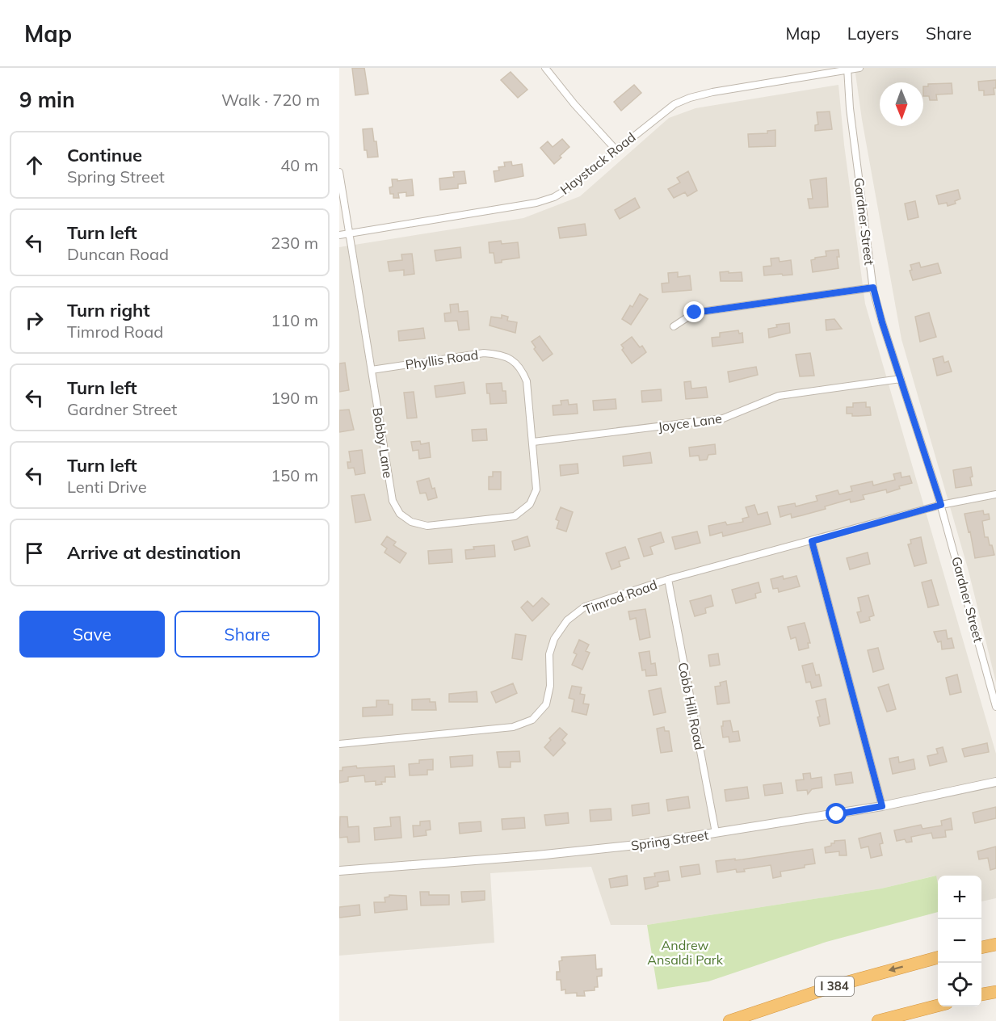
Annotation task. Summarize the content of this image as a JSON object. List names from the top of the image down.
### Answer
{
  "streets": {
    "highway": ["I 384"],
    "street": [
      "Haystack Road",
      "Gardner Street",
      "Phyllis Road",
      "Joyce Lane",
      "Bobby Lane",
      "Timrod Road",
      "Cobb Hill Road",
      "Spring Street"
    ]
  },
  "crossings": [
    ["Haystack Road", "Gardner Street"],
    ["Haystack Road", "Bobby Lane"],
    ["Gardner Street", "Joyce Lane"],
    ["Gardner Street", "Timrod Road"],
    ["Phyllis Road", "Joyce Lane"],
    ["Phyllis Road", "Bobby Lane"],
    ["Joyce Lane", "Bobby Lane"],
    ["Timrod Road", "Cobb Hill Road"],
    ["Cobb Hill Road", "Spring Street"]
  ],
  "parks": ["Andrew Ansaldi Park"],
  "north": "bottom",
  "page": {
    "header": "Map",
    "nav": ["Map", "Layers", "Share"],
    "heading": ["9 min", "Walk · 720 m"],
    "list": [
      ["Continue", "Spring Street", "40 m"],
      ["Turn left", "Duncan Road", "230 m"],
      ["Turn right", "Timrod Road", "110 m"],
      ["Turn left", "Gardner Street", "190 m"],
      ["Turn left", "Lenti Drive", "150 m"],
      "Arrive at destination"
    ],
    "buttons": ["Save", "Share"],
    "map_buttons": ["+", "−"]
  }
}
